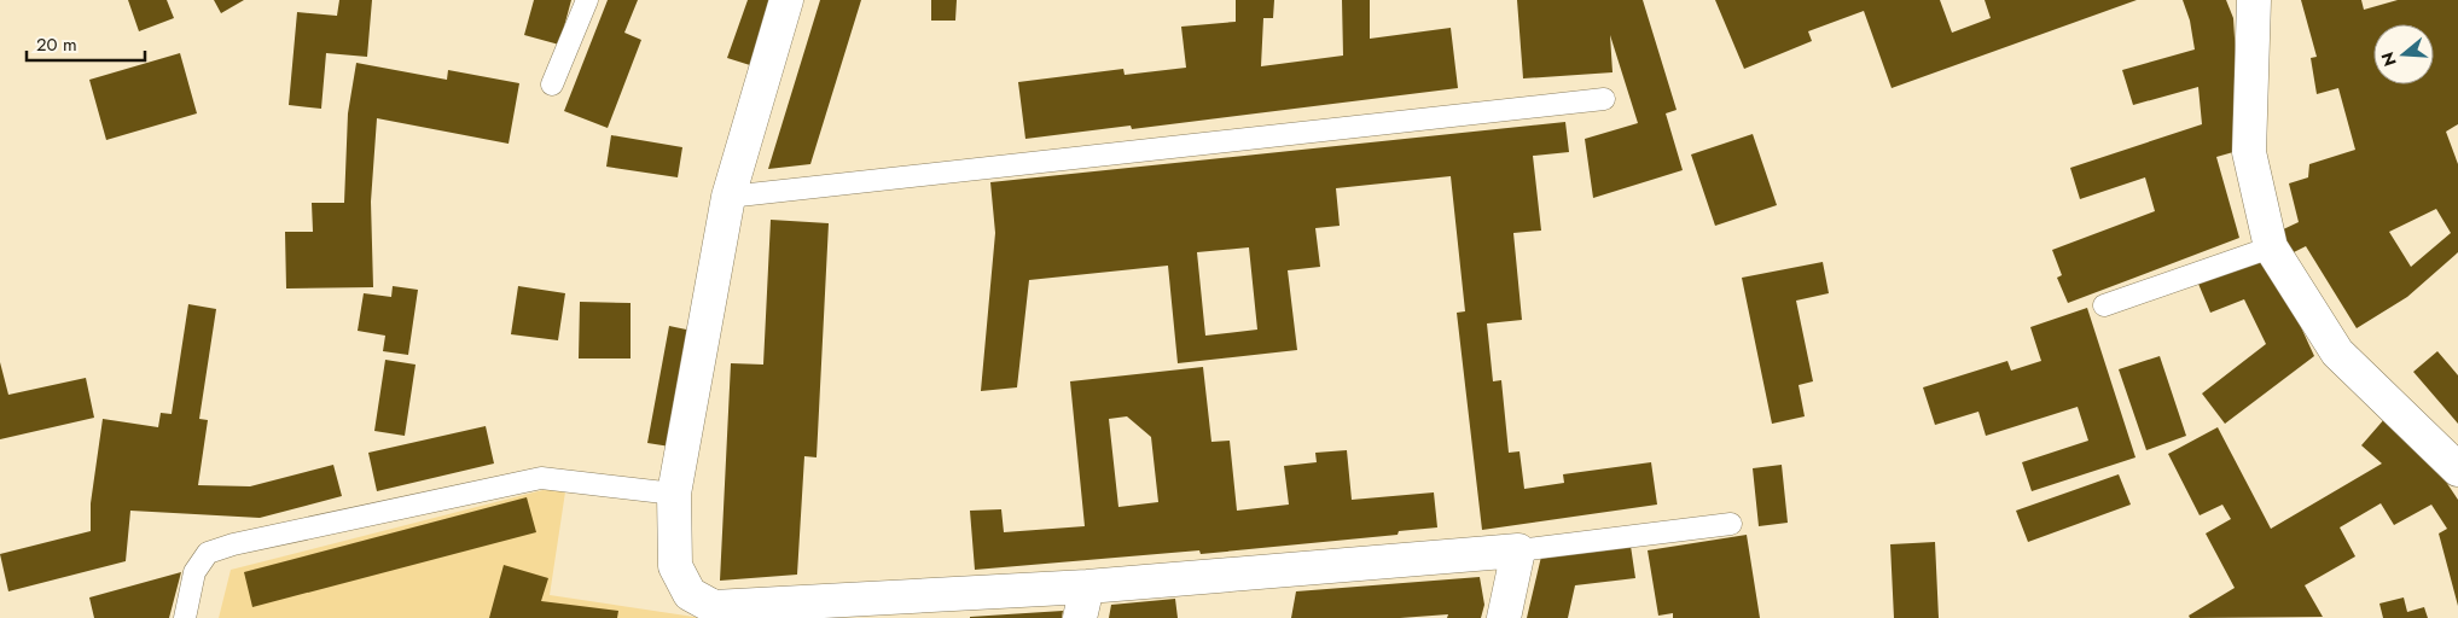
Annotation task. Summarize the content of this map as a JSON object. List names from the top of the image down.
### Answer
{
  "scale_bar": "20 m",
  "north": "left"
}
